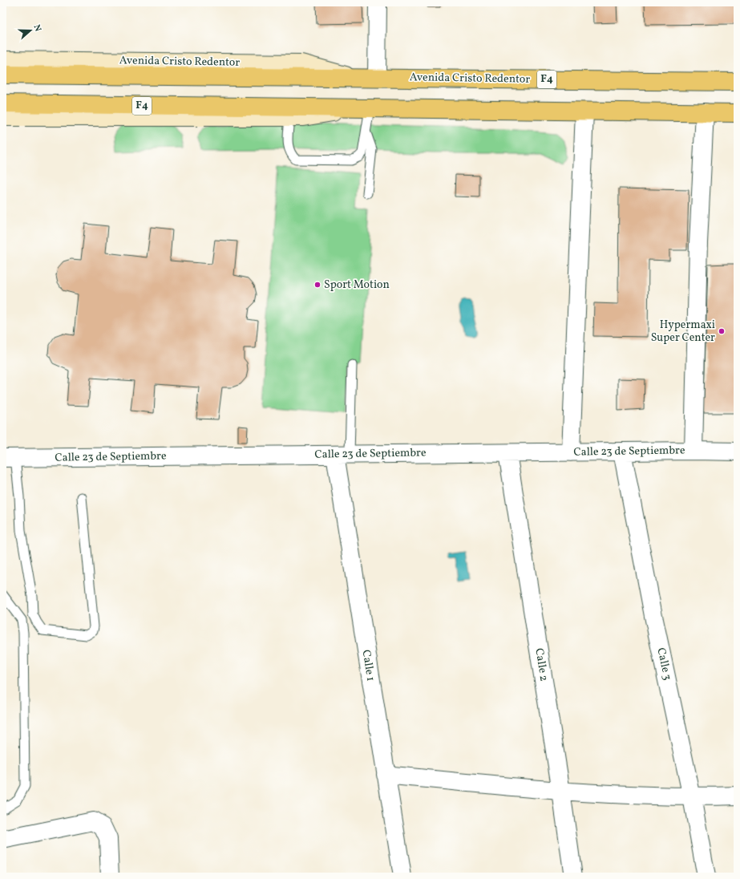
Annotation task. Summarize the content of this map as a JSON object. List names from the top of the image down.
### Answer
{
  "streets": {
    "highway": ["Avenida Cristo Redentor", "F4"],
    "street": [
      "Calle 23 de Septiembre",
      "Calle 3",
      "Calle 2",
      "Calle 1"
    ]
  },
  "crossings": [
    ["Calle 23 de Septiembre", "Calle 3"],
    ["Calle 23 de Septiembre", "Calle 2"],
    ["Calle 23 de Septiembre", "Calle 1"]
  ],
  "places": ["Sport Motion", "Hypermaxi Super Center"],
  "north": "right"
}
